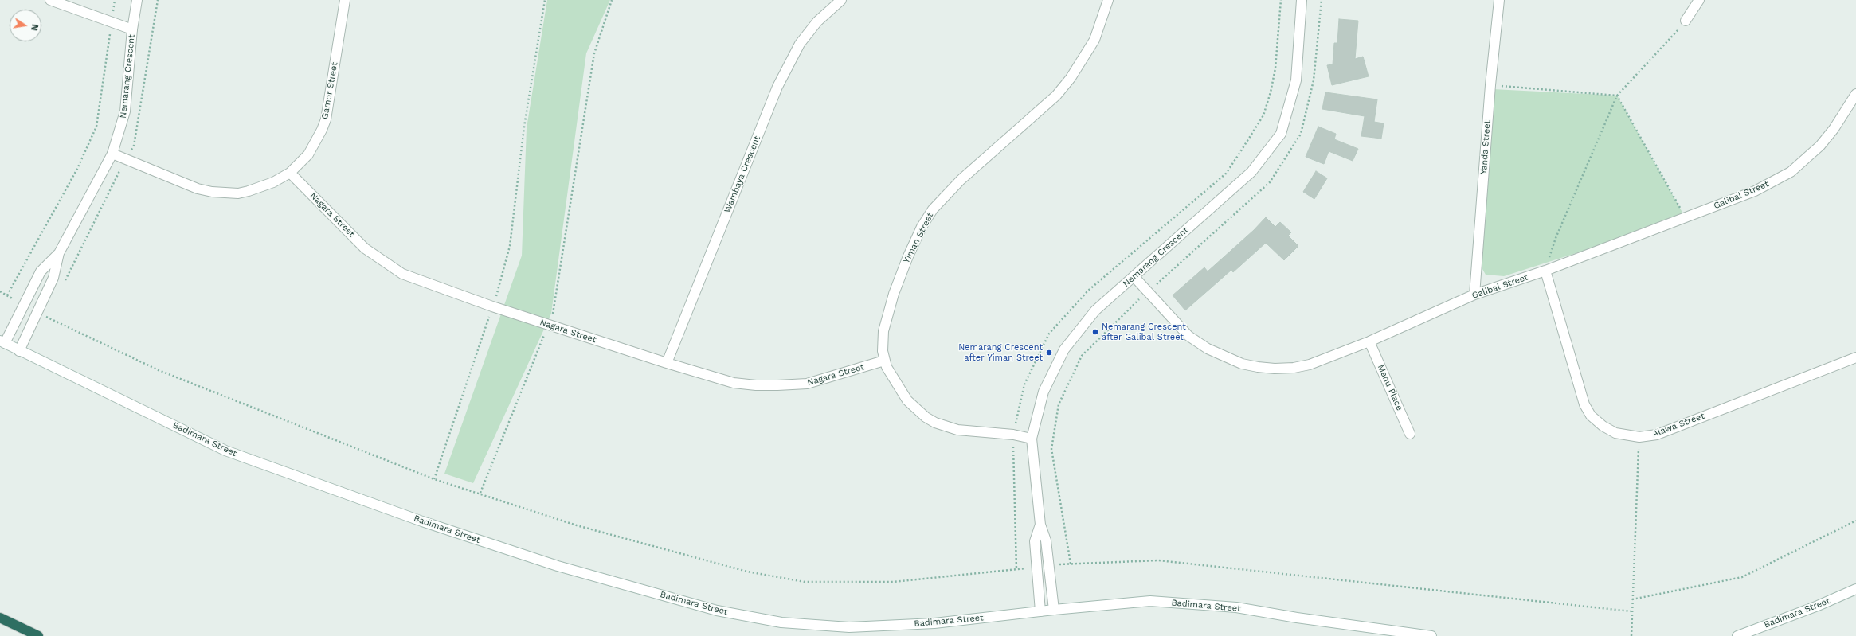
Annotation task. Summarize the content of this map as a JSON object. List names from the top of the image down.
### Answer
{
  "streets": {
    "street": [
      "Nemarang Crescent",
      "Gamor Street",
      "Yanda Street",
      "Wambaya Crescent",
      "Galibal Street",
      "Nagara Street",
      "Yiman Street",
      "Manu Place",
      "Alawa Street",
      "Badimara Street"
    ]
  },
  "crossings": [
    ["Nemarang Crescent", "Gamor Street"],
    ["Nemarang Crescent", "Galibal Street"],
    ["Nemarang Crescent", "Yiman Street"],
    ["Nemarang Crescent", "Badimara Street"],
    ["Gamor Street", "Nagara Street"],
    ["Yanda Street", "Galibal Street"],
    ["Wambaya Crescent", "Nagara Street"],
    ["Galibal Street", "Manu Place"],
    ["Galibal Street", "Alawa Street"],
    ["Nagara Street", "Yiman Street"]
  ],
  "places": ["Nemarang Crescent after Galibal Street", "Nemarang Crescent after Yiman Street"],
  "north": "right"
}
